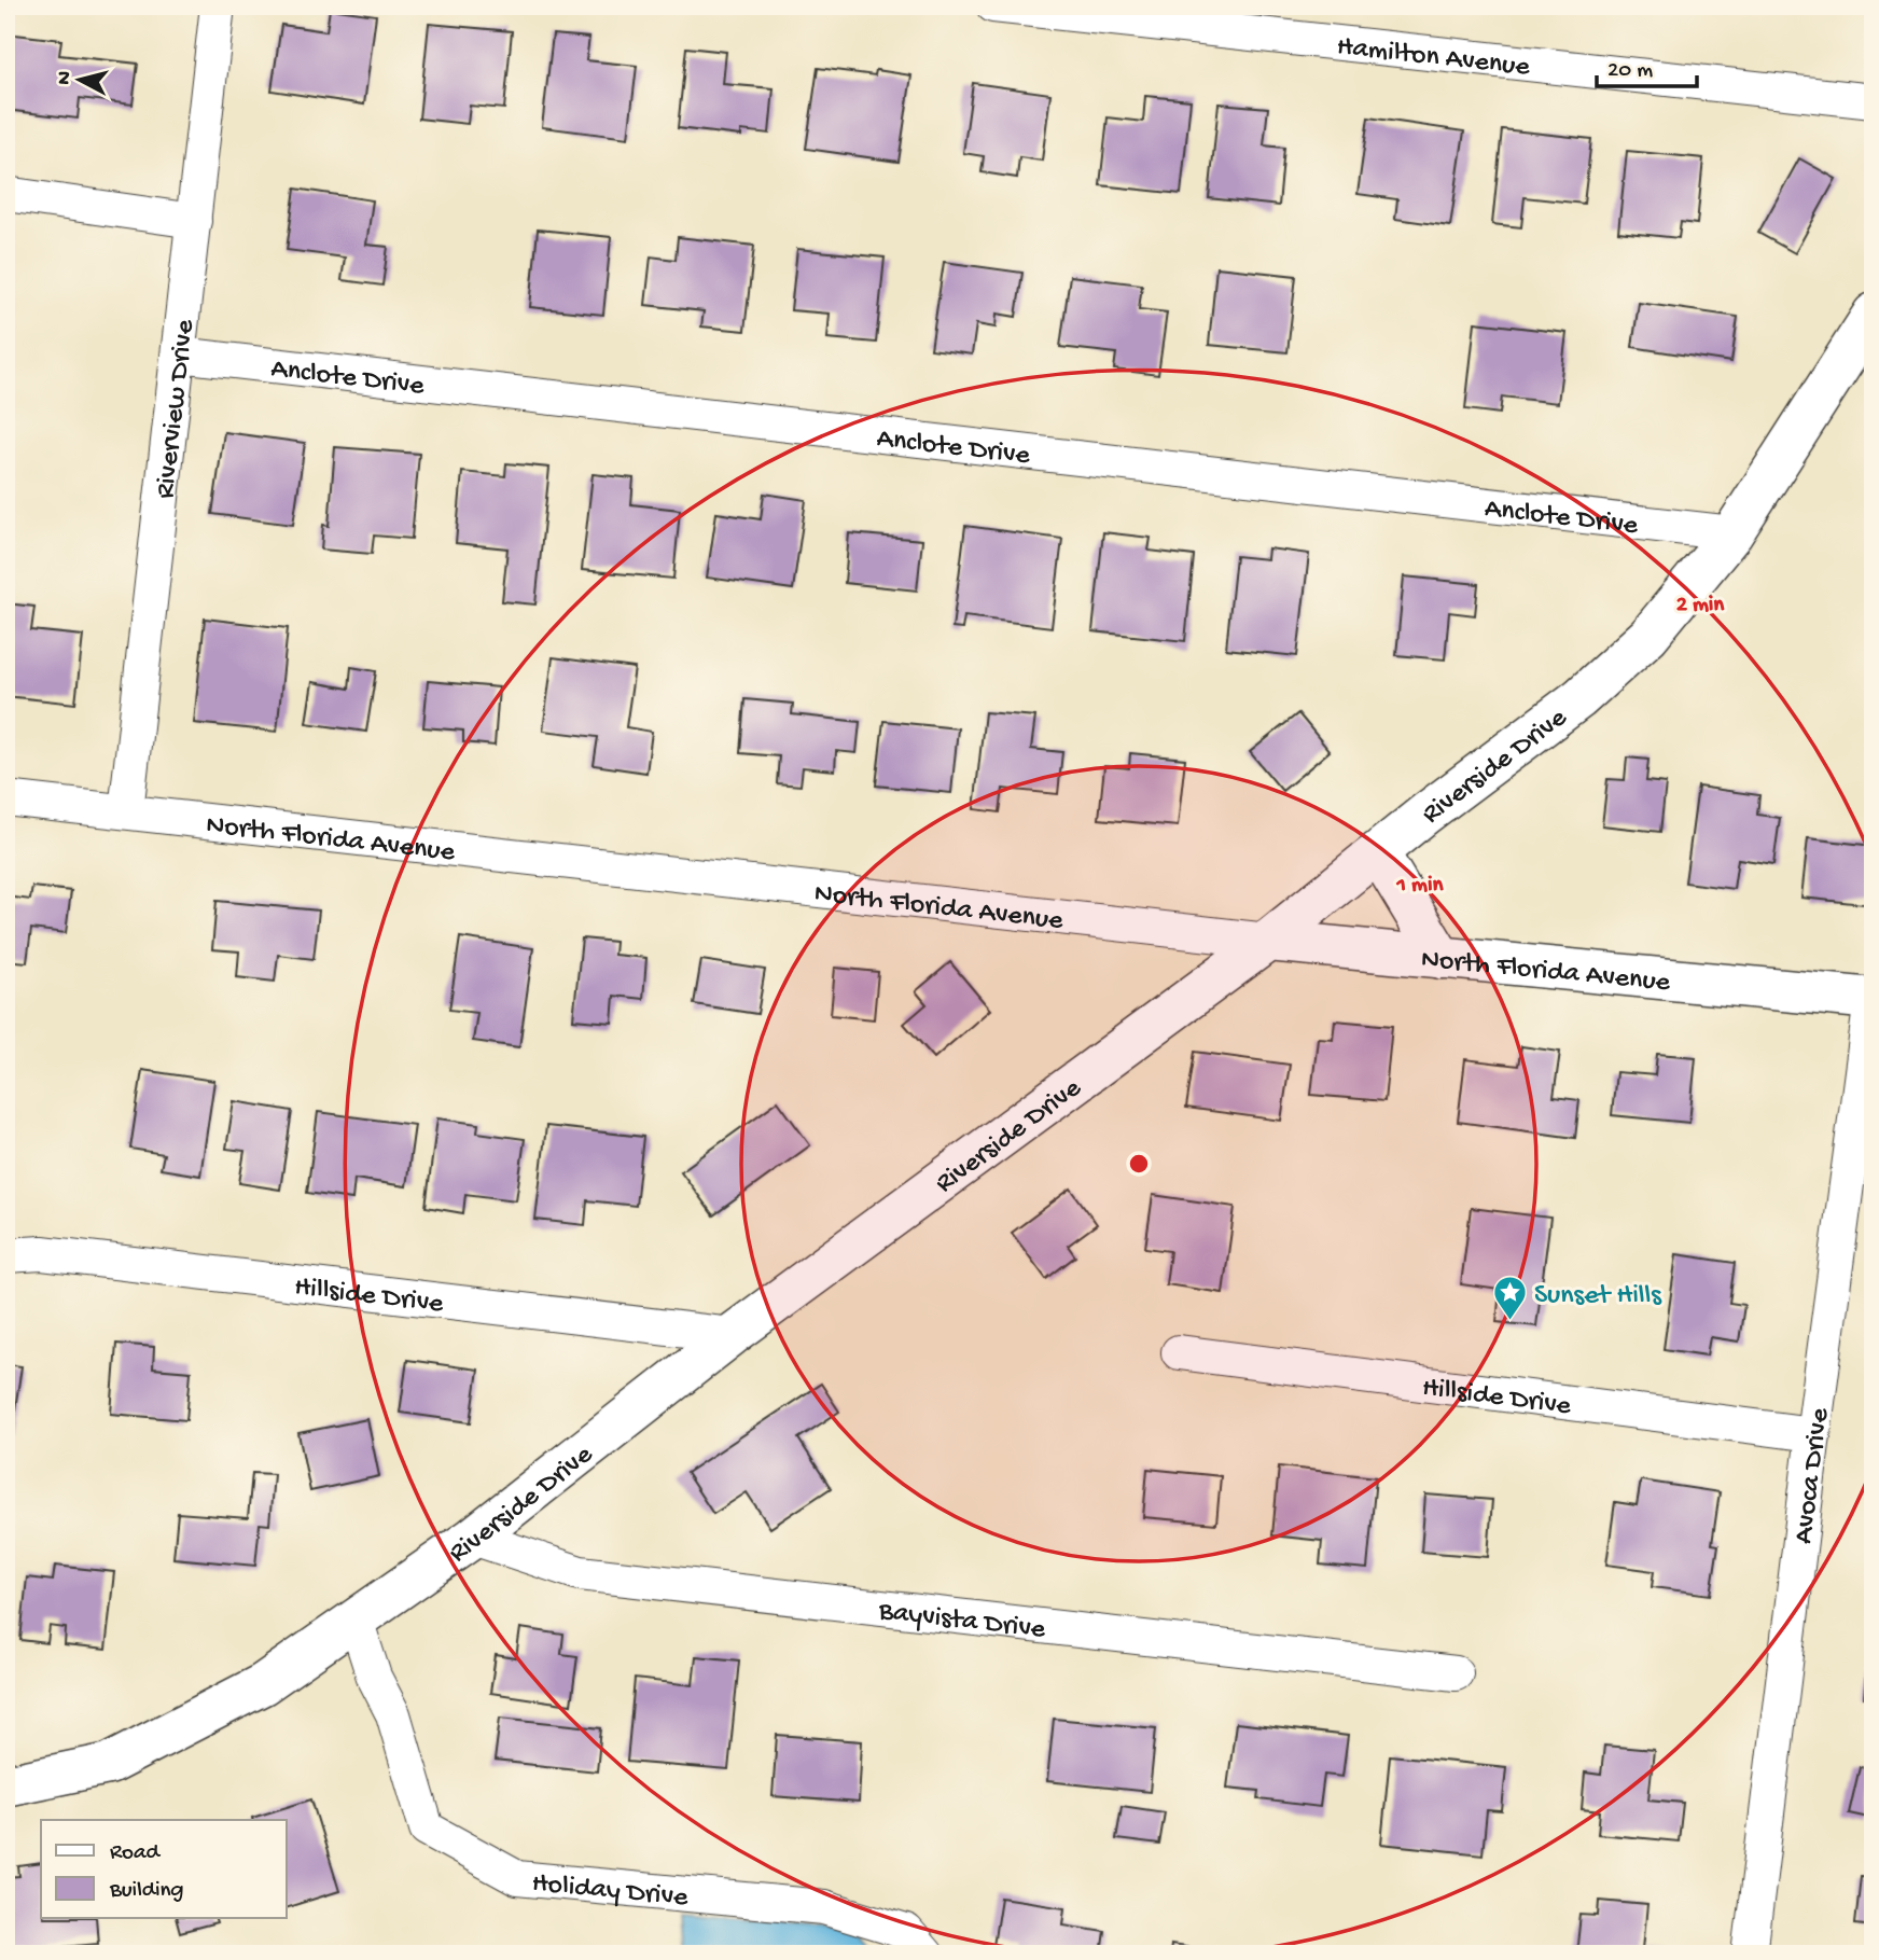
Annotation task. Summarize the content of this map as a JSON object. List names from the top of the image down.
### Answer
{
  "streets": {
    "street": [
      "Hamilton Avenue",
      "Anclote Drive",
      "Riverview Drive",
      "Riverside Drive",
      "North Florida Avenue",
      "Hillside Drive",
      "Avoca Drive",
      "Bayvista Drive",
      "Holiday Drive"
    ]
  },
  "crossings": [
    ["Anclote Drive", "Riverview Drive"],
    ["Anclote Drive", "Riverside Drive"],
    ["Riverview Drive", "North Florida Avenue"],
    ["Riverside Drive", "North Florida Avenue"],
    ["Riverside Drive", "Hillside Drive"],
    ["Riverside Drive", "Bayvista Drive"],
    ["Riverside Drive", "Holiday Drive"],
    ["North Florida Avenue", "Avoca Drive"],
    ["Hillside Drive", "Avoca Drive"]
  ],
  "places": {
    "place": ["Sunset Hills"]
  },
  "legend": ["Road", "Building"],
  "scale_bar": "20 m",
  "north": "left",
  "rings": ["2 min", "1 min"]
}
